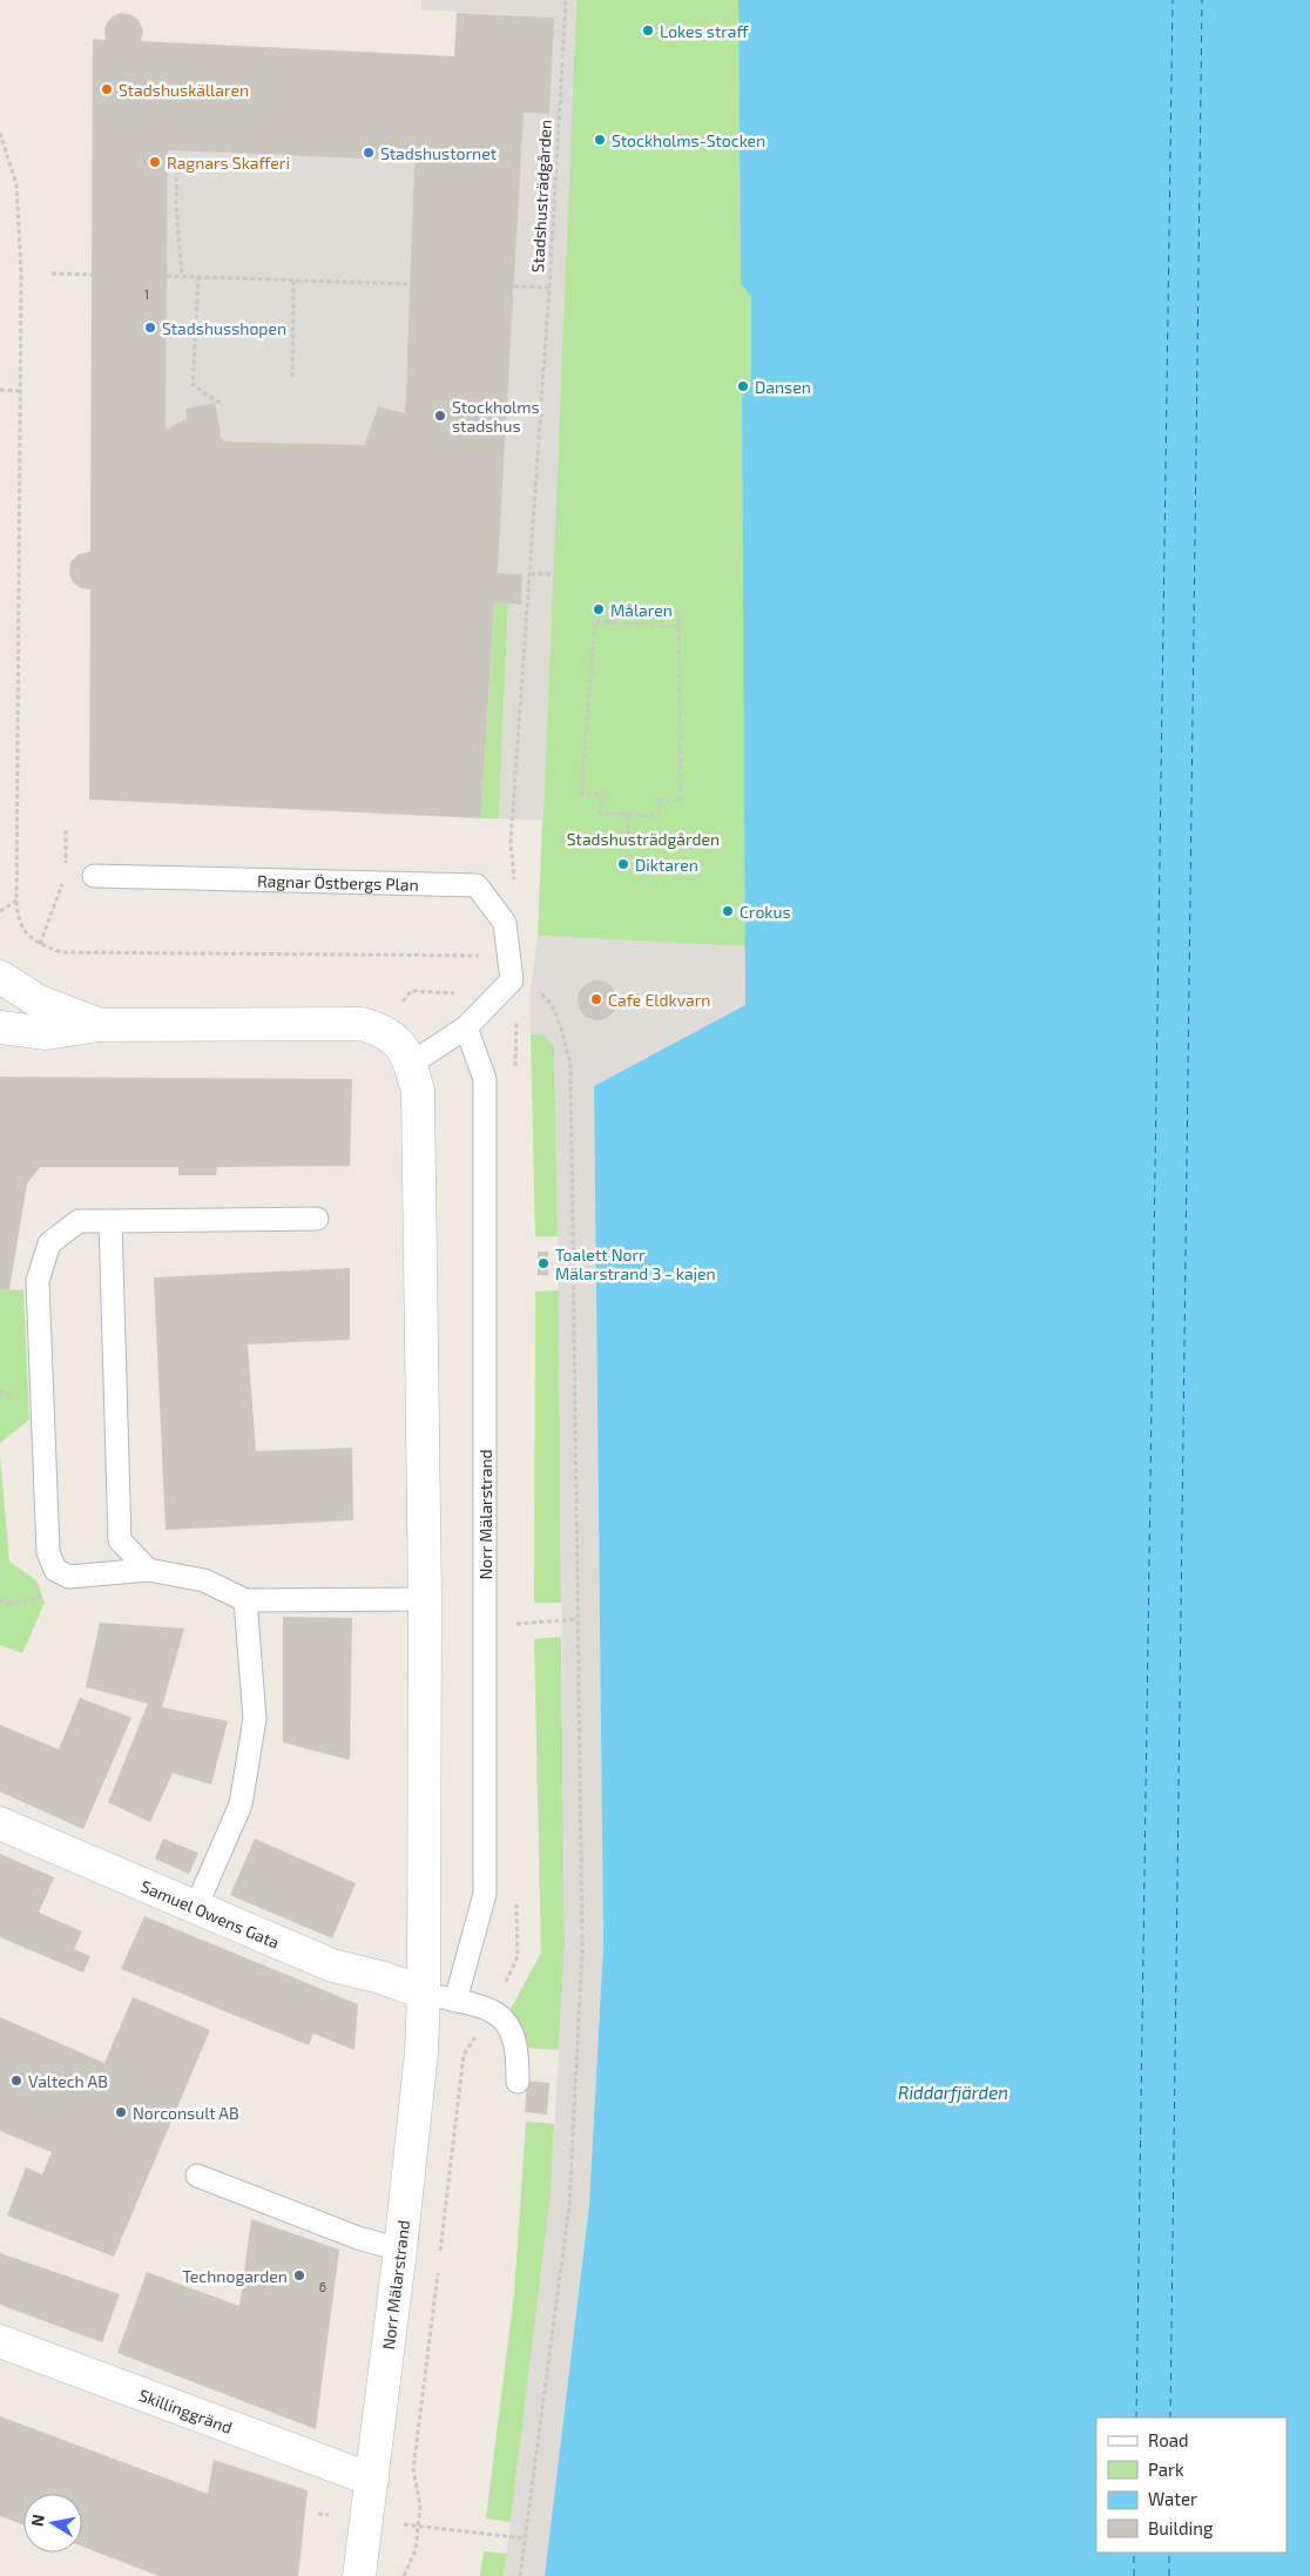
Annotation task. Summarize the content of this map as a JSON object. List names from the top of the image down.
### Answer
{
  "streets": {
    "street": ["Norr Mälarstrand", "Samuel Owens Gata", "Skillinggränd"],
    "lane": ["Ragnar Östbergs Plan"],
    "path": ["Stadshusträdgården"]
  },
  "crossings": [
    ["Norr Mälarstrand", "Samuel Owens Gata"],
    ["Norr Mälarstrand", "Skillinggränd"]
  ],
  "water": ["Riddarfjärden"],
  "parks": ["Stadshusträdgården"],
  "places": [
    "Lokes straff",
    "Stadshuskällaren",
    "Stockholms-Stocken",
    "Stadshustornet",
    "Ragnars Skafferi",
    "Stadshusshopen",
    "Dansen",
    "Stockholms stadshus",
    "Målaren",
    "Diktaren",
    "Crokus",
    "Cafe Eldkvarn",
    "Toalett Norr Mälarstrand 3 - kajen",
    "Valtech AB",
    "Norconsult AB",
    "Technogarden"
  ],
  "house_numbers": ["1", "6"],
  "legend": [
    "Road",
    "Park",
    "Water",
    "Building"
  ],
  "north": "left"
}
